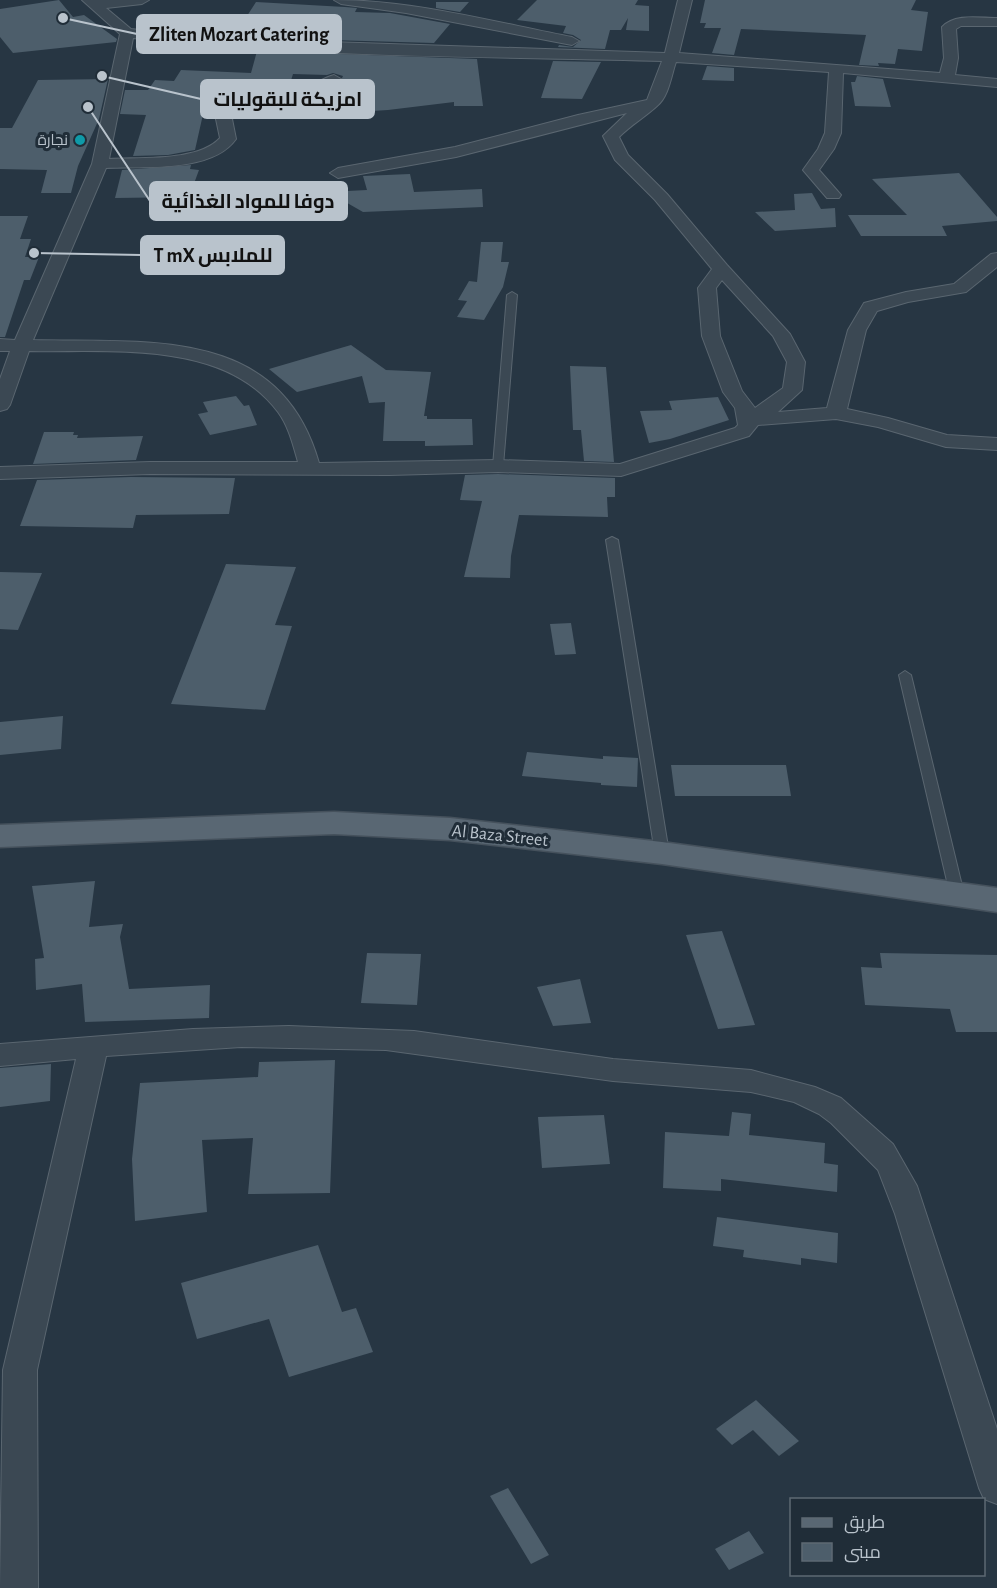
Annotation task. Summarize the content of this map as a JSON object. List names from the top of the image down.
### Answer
{
  "streets": {
    "main road": ["Al Baza Street"]
  },
  "places": [
    "Zliten Mozart Catering",
    "امزيكة للبقوليات",
    "دوفا للمواد الغذائية",
    "نجارة",
    "T mX للملابس"
  ],
  "legend": ["طريق", "مبنى"]
}
